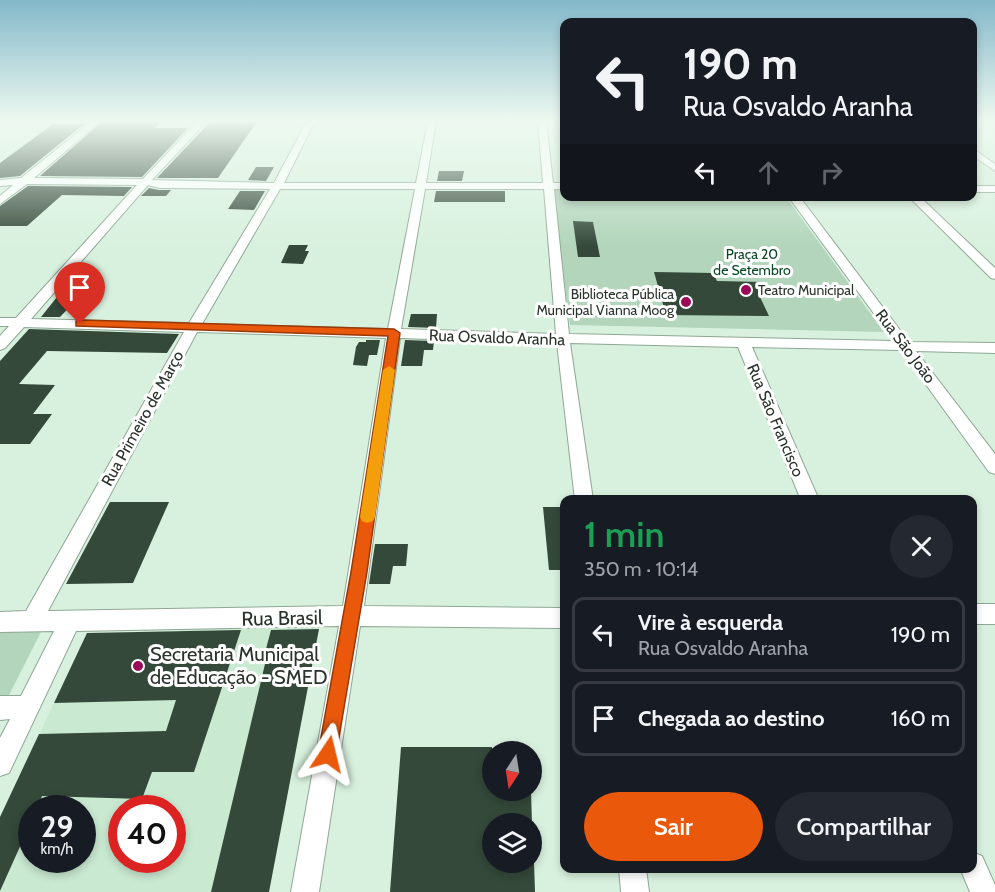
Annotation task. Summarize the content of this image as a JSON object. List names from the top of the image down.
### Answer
{
  "streets": {
    "street": [
      "Rua Osvaldo Aranha",
      "Rua São João",
      "Rua Primeiro de Março",
      "Rua São Francisco",
      "Rua Brasil"
    ]
  },
  "crossings": [
    ["Rua Osvaldo Aranha", "Rua São João"],
    ["Rua Osvaldo Aranha", "Rua Primeiro de Março"],
    ["Rua Osvaldo Aranha", "Rua São Francisco"],
    ["Rua Primeiro de Março", "Rua Brasil"]
  ],
  "parks": ["Praça 20 de Setembro"],
  "places": ["Teatro Municipal", "Biblioteca Pública Municipal Vianna Moog", "Secretaria Municipal de Educação - SMED"],
  "north": "bottom",
  "page": {
    "turn": ["190 m", "Rua Osvaldo Aranha"],
    "heading": ["1 min", "350 m · 10:14"],
    "list": [
      {
        "name": "Vire à esquerda",
        "note": "Rua Osvaldo Aranha",
        "value": "190 m"
      },
      {
        "name": "Chegada ao destino",
        "value": "160 m"
      }
    ],
    "buttons": ["Sair", "Compartilhar"],
    "speed": "29 km/h",
    "limit": "40"
  }
}
